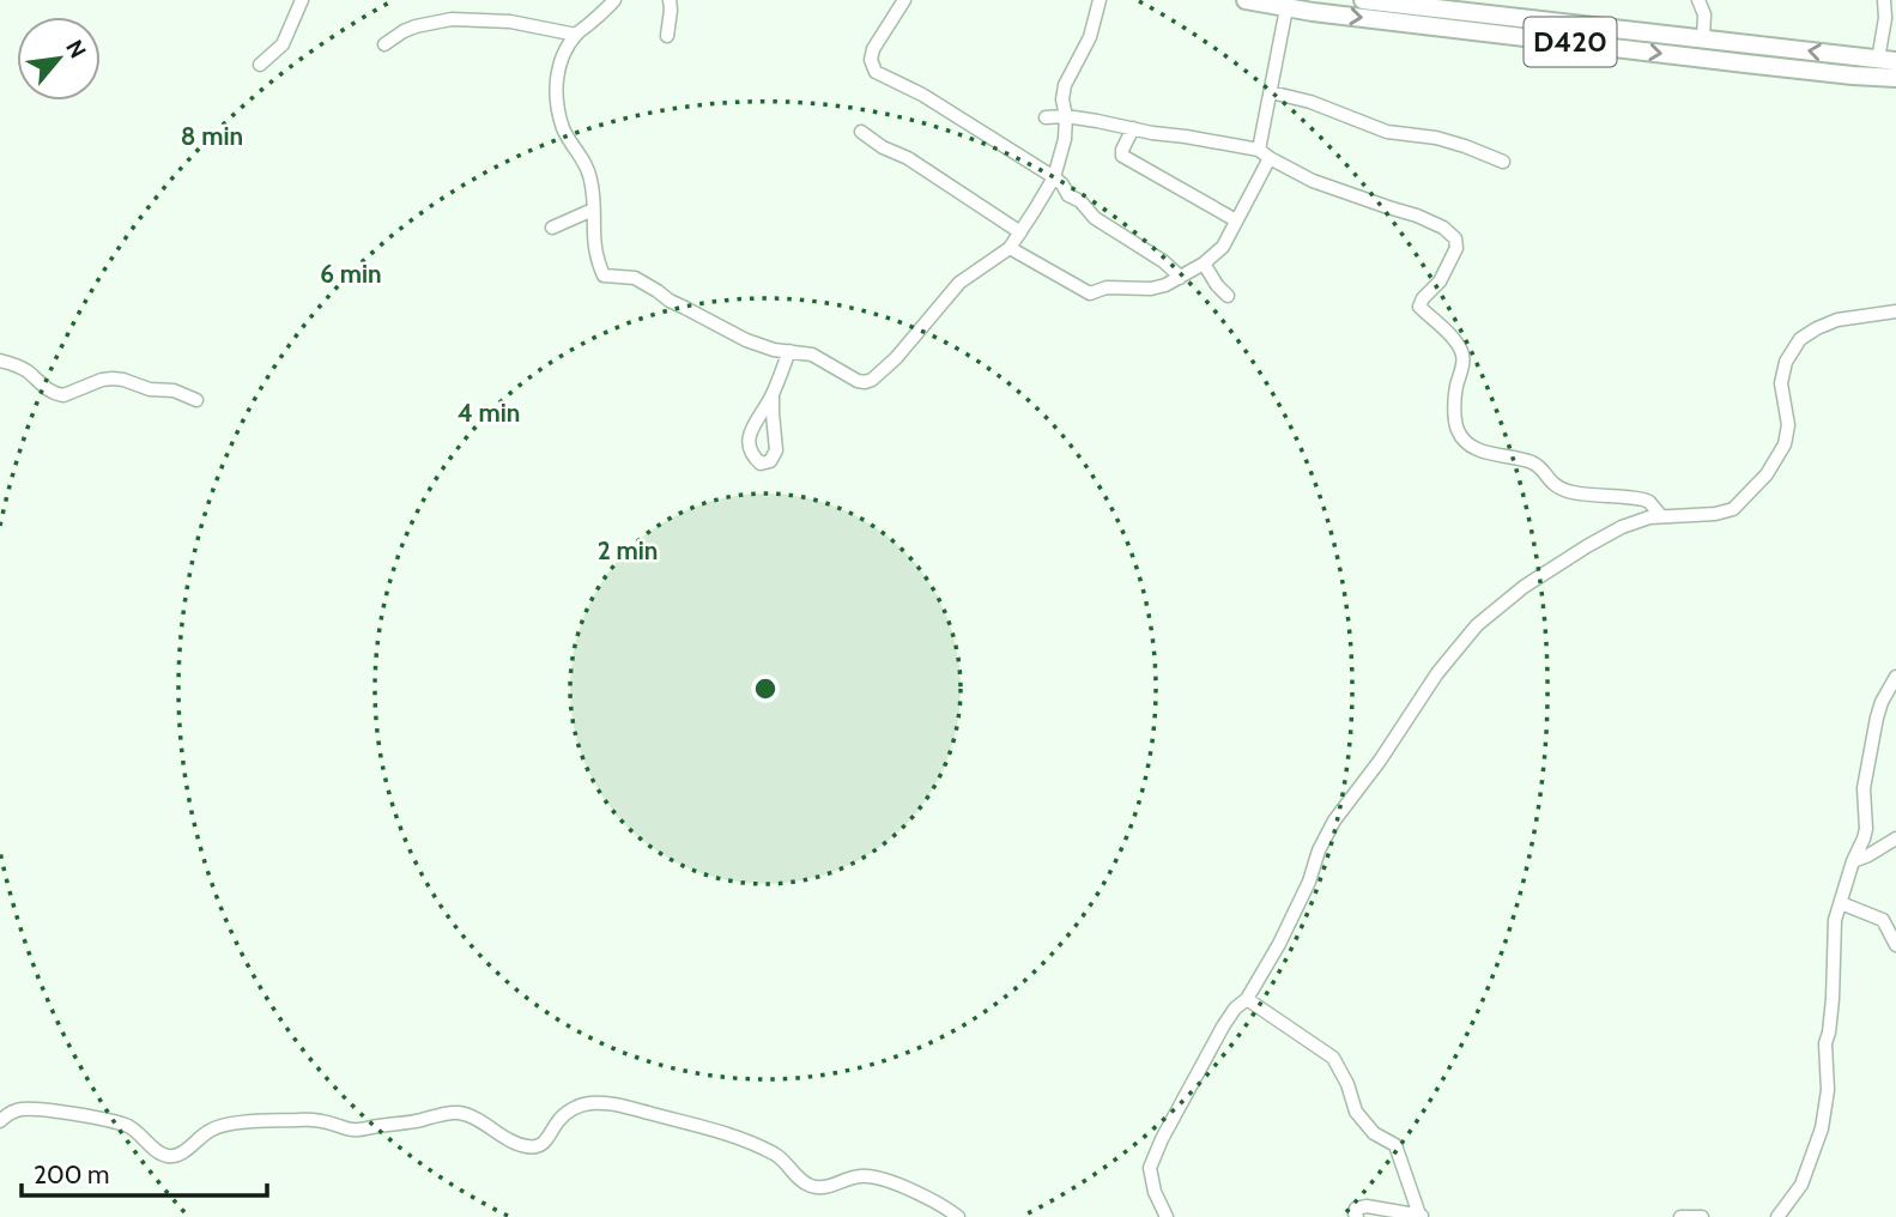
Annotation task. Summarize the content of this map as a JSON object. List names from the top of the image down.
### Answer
{
  "streets": {
    "highway": ["D420"]
  },
  "scale_bar": "200 m",
  "north": "top right",
  "rings": [
    "8 min",
    "6 min",
    "4 min",
    "2 min"
  ]
}
